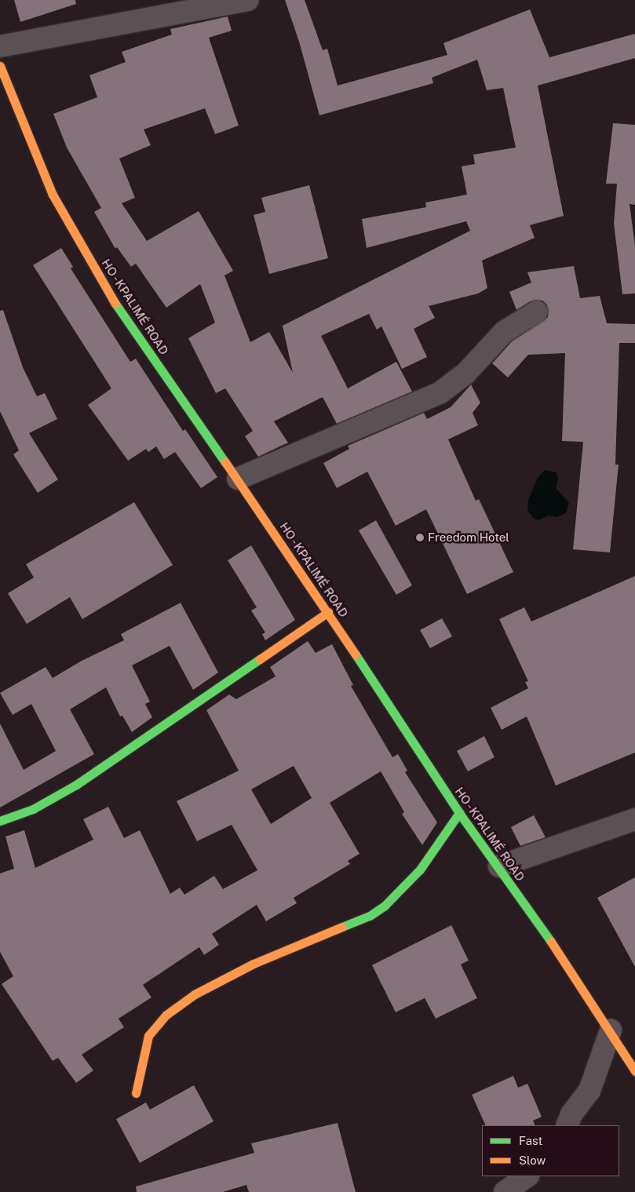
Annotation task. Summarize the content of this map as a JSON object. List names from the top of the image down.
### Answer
{
  "streets": {
    "main road": ["HO - KPALIMÉ ROAD"]
  },
  "places": ["Freedom Hotel"],
  "legend": ["Fast", "Slow"]
}
